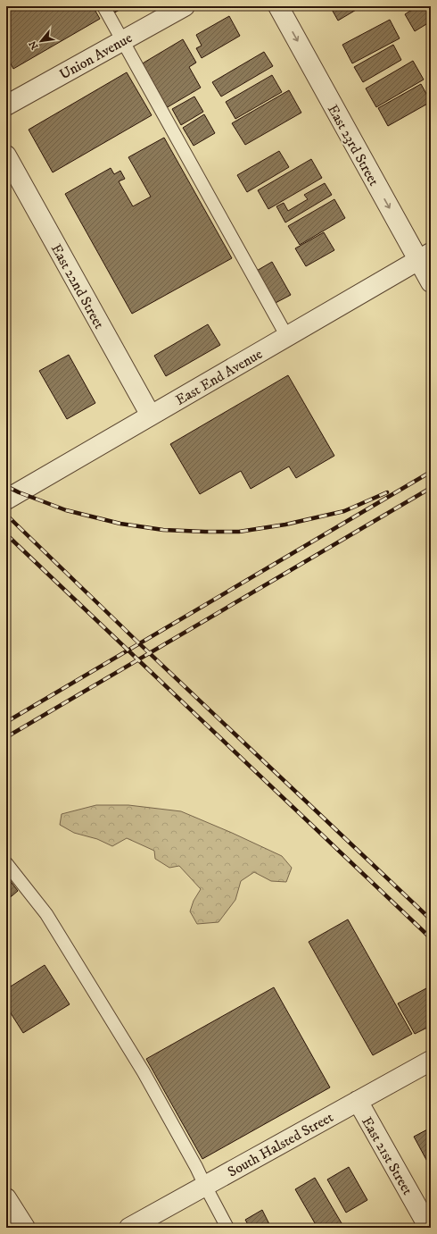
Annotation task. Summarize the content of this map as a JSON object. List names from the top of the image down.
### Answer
{
  "streets": {
    "street": [
      "Union Avenue",
      "East 23rd Street",
      "East 22nd Street",
      "East End Avenue",
      "South Halsted Street",
      "East 21st Street"
    ]
  },
  "crossings": [
    ["East 23rd Street", "East End Avenue"],
    ["East 22nd Street", "East End Avenue"],
    ["South Halsted Street", "East 21st Street"]
  ],
  "one_way": ["East 23rd Street"],
  "north": "bottom left"
}
